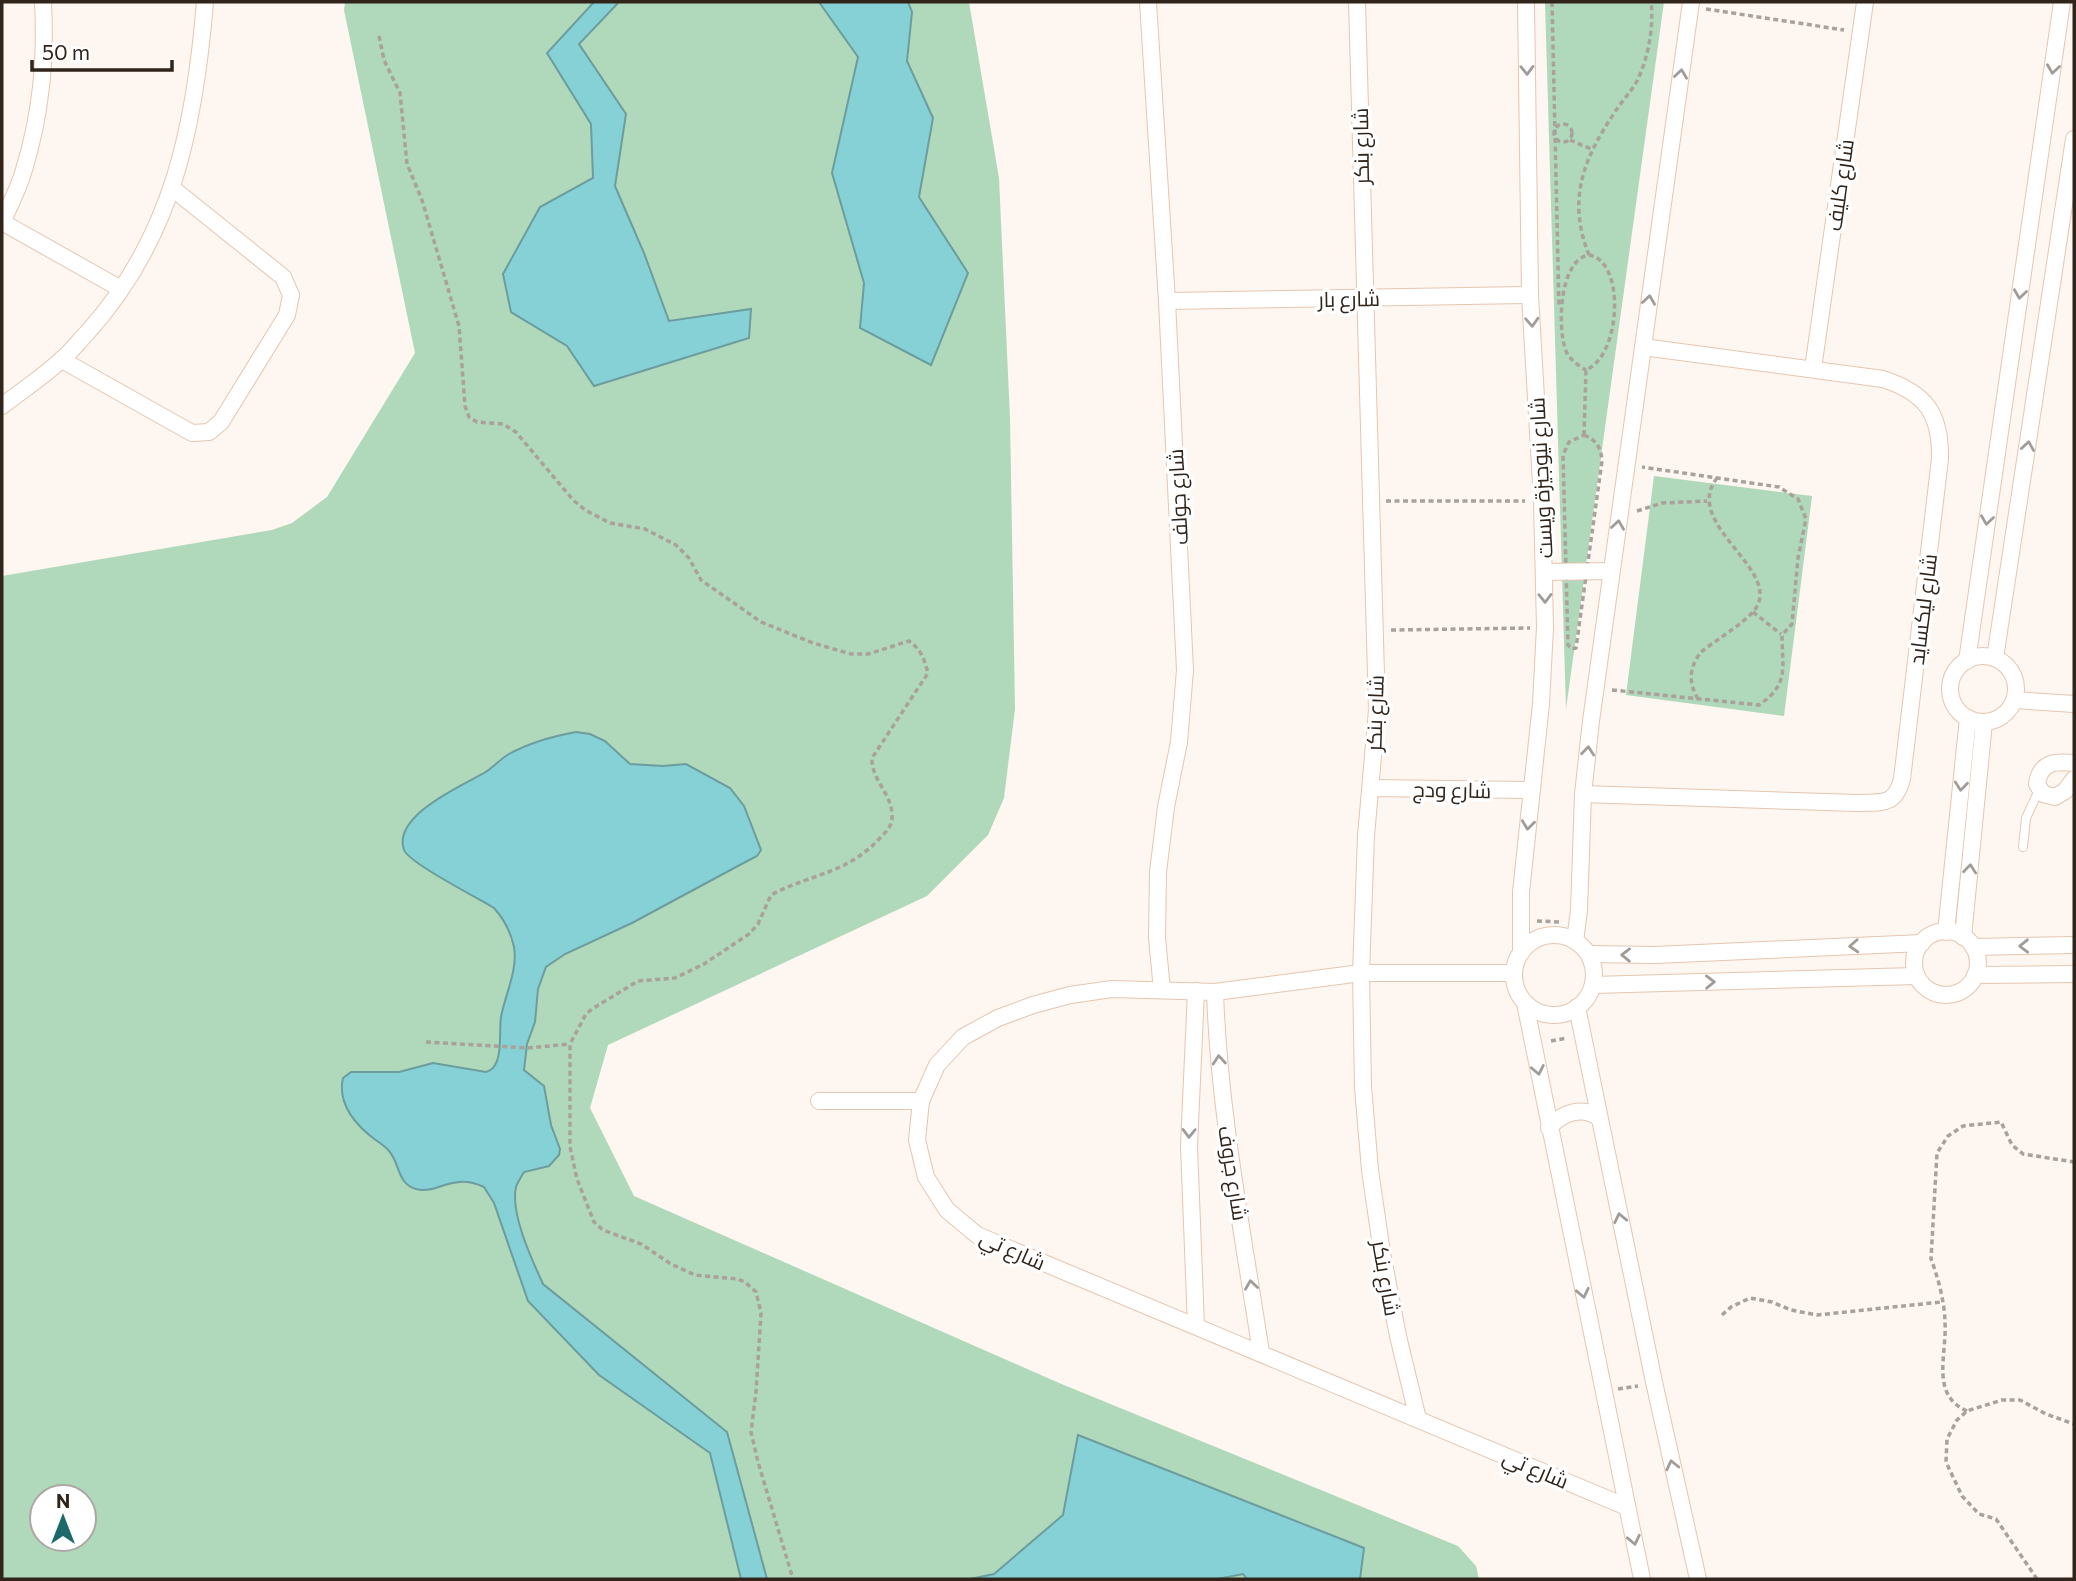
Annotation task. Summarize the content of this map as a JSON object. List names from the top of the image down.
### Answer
{
  "streets": {
    "street": [
      "شارع بنكر",
      "شارع كليف",
      "شارع بار",
      "شارع نيوجيزة ويست",
      "شارع جولف",
      "شارع ليكسايد",
      "شارع ودج",
      "شارع جروف",
      "شارع تي"
    ]
  },
  "crossings": [
    ["شارع بنكر", "شارع بار"],
    ["شارع بنكر", "شارع ودج"],
    ["شارع بنكر", "شارع تي"],
    ["شارع كليف", "شارع ليكسايد"],
    ["شارع بار", "شارع نيوجيزة ويست"],
    ["شارع بار", "شارع جولف"],
    ["شارع نيوجيزة ويست", "شارع ودج"],
    ["شارع نيوجيزة ويست", "شارع تي"],
    ["شارع جولف", "شارع تي"],
    ["شارع جروف", "شارع تي"]
  ],
  "scale_bar": "50 m",
  "north": "top"
}
